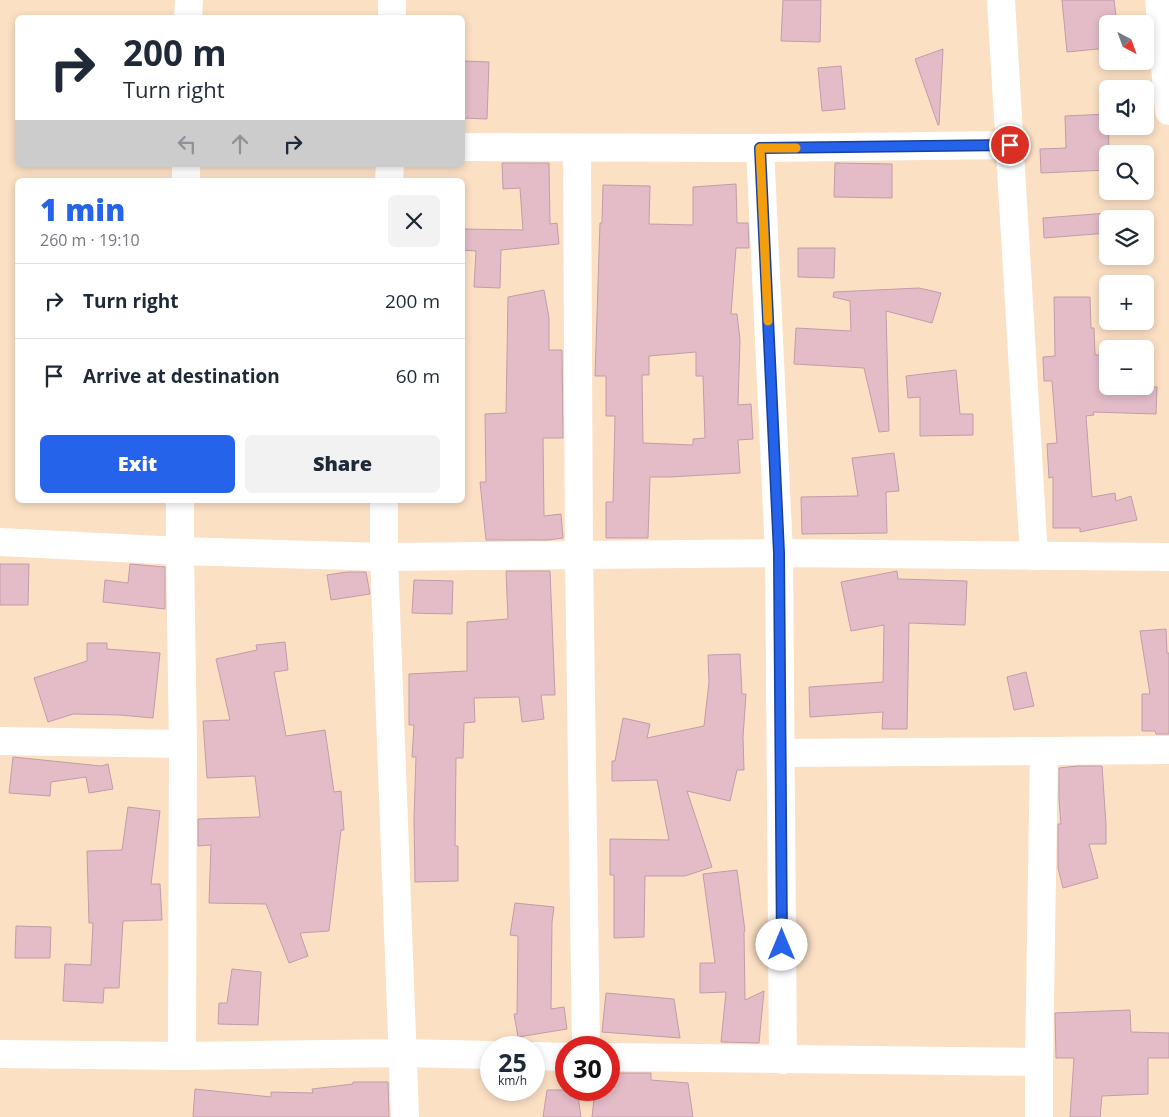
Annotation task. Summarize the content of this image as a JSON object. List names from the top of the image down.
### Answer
{
  "north": "bottom right",
  "page": {
    "map_buttons": ["+", "−"],
    "turn": ["200 m", "Turn right"],
    "heading": ["1 min", "260 m · 19:10"],
    "list": [
      {
        "name": "Turn right",
        "value": "200 m"
      },
      {
        "name": "Arrive at destination",
        "value": "60 m"
      }
    ],
    "buttons": ["Exit", "Share"],
    "speed": "25 km/h",
    "limit": "30"
  }
}
